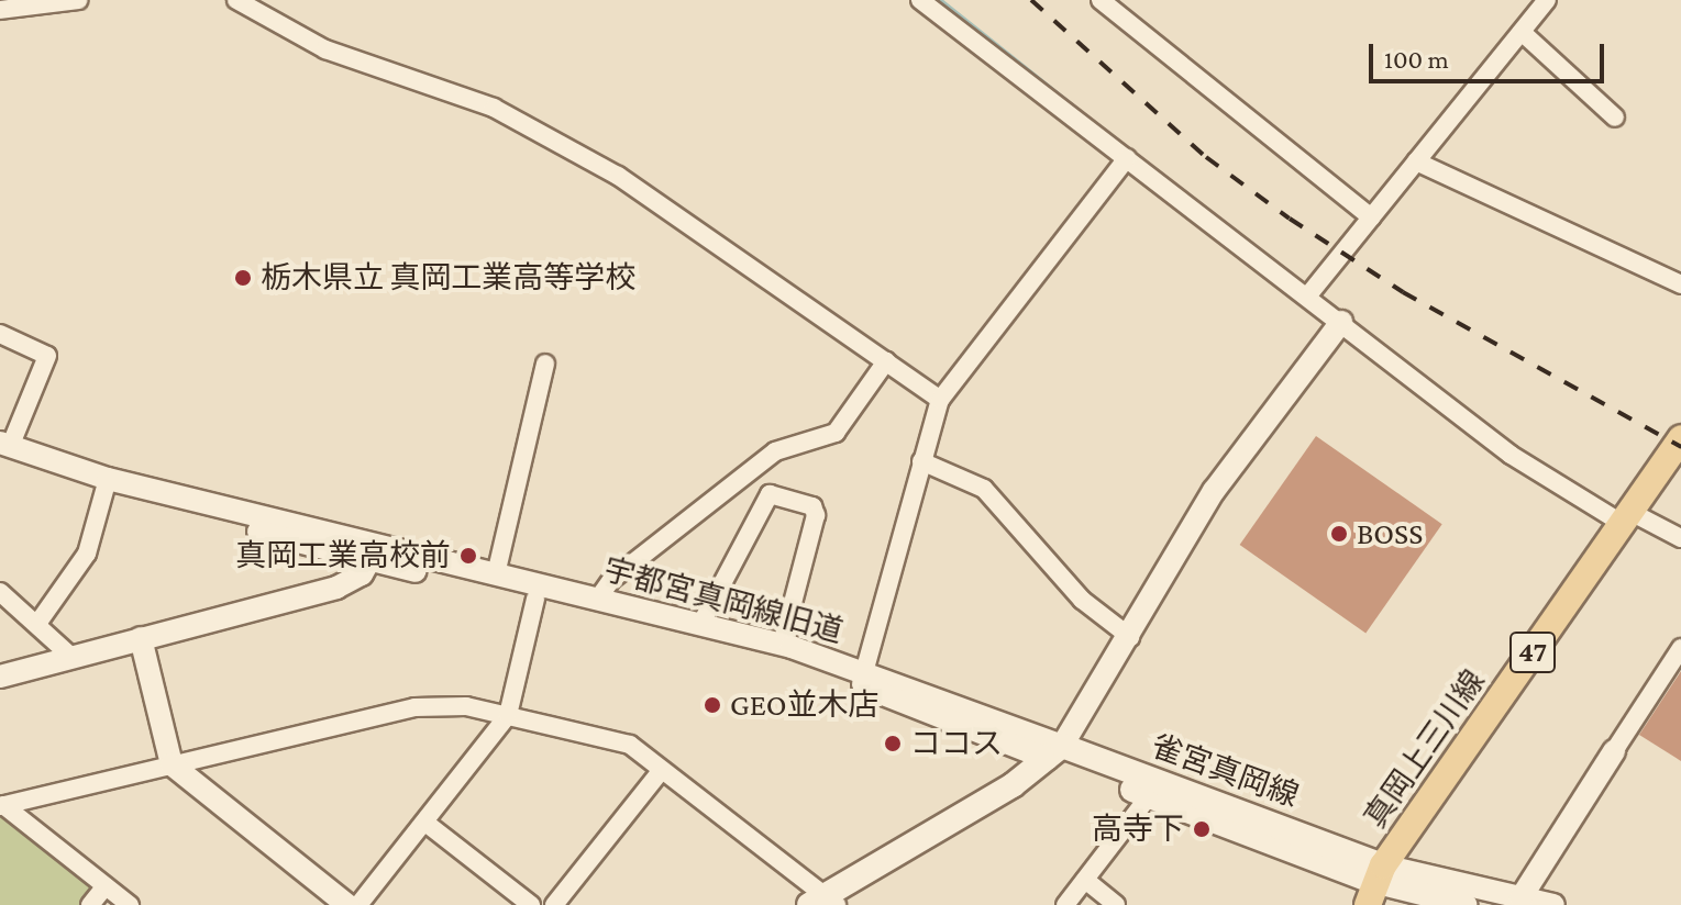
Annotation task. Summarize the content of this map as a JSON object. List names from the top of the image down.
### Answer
{
  "streets": {
    "main road": ["47", "真岡上三川線", "雀宮真岡線"],
    "street": ["宇都宮真岡線旧道"]
  },
  "crossings": [
    ["宇都宮真岡線旧道", "雀宮真岡線"],
    ["真岡上三川線", "雀宮真岡線"]
  ],
  "places": [
    "栃木県立 真岡工業高等学校",
    "BOSS",
    "真岡工業高校前",
    "GEO並木店",
    "ココス",
    "高寺下"
  ],
  "scale_bar": "100 m"
}
